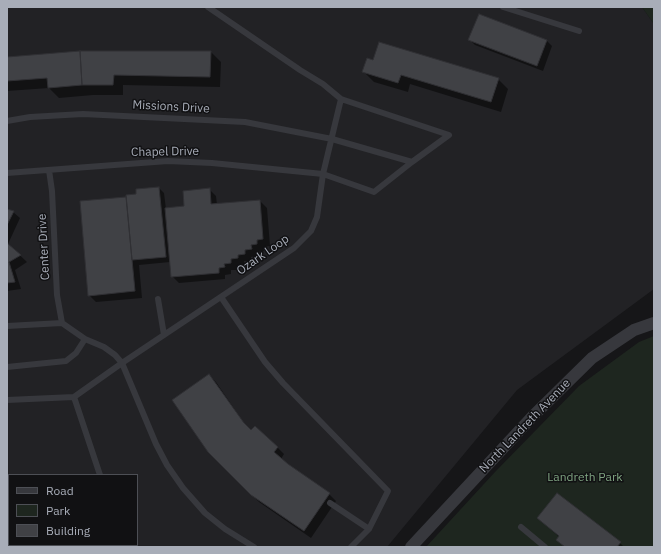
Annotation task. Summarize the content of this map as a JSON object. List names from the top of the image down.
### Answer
{
  "streets": {
    "street": ["North Landreth Avenue"],
    "lane": [
      "Missions Drive",
      "Chapel Drive",
      "Center Drive",
      "Ozark Loop"
    ]
  },
  "crossings": [
    ["Missions Drive", "Chapel Drive"],
    ["Missions Drive", "Ozark Loop"],
    ["Chapel Drive", "Center Drive"],
    ["Chapel Drive", "Ozark Loop"]
  ],
  "parks": ["Landreth Park"],
  "legend": ["Road", "Park", "Building"]
}
